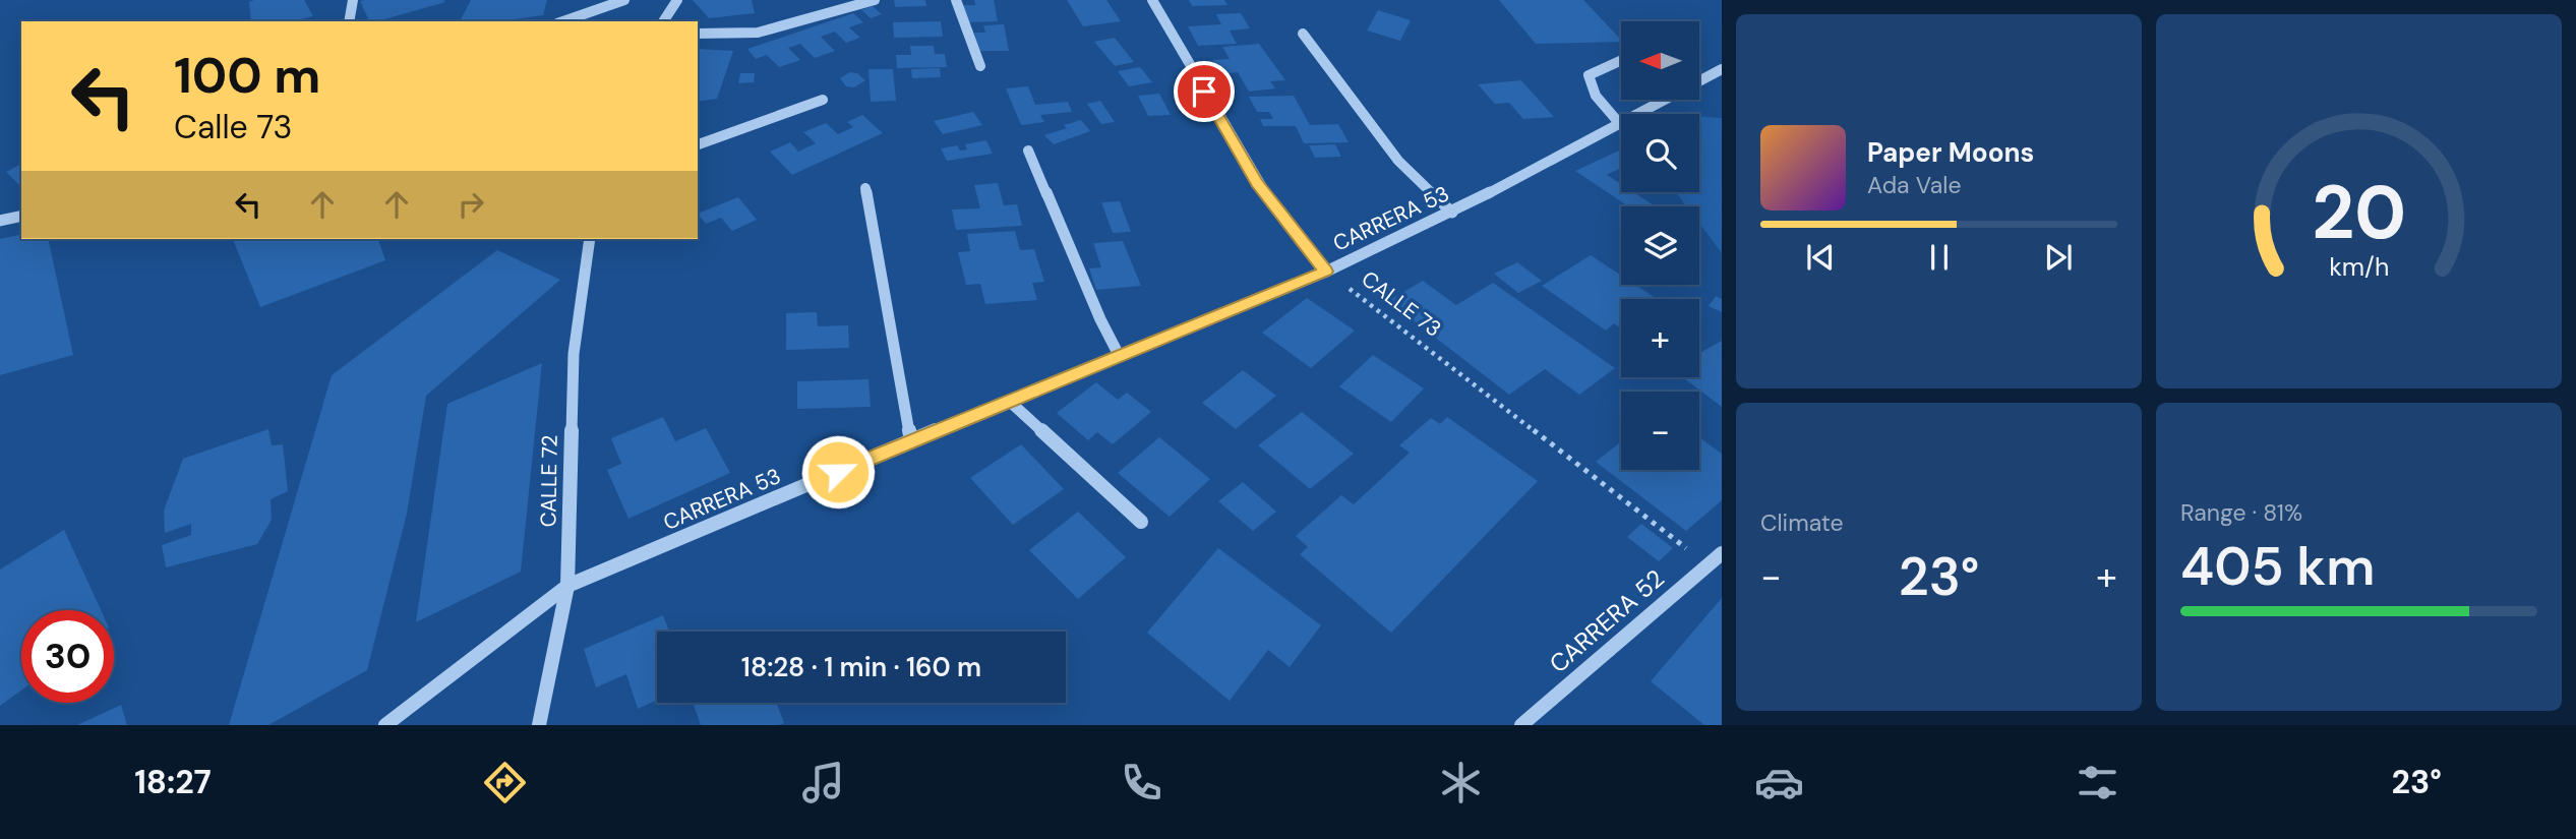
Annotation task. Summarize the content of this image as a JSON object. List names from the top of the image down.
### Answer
{
  "streets": {
    "street": ["CARRERA 53", "CALLE 72", "CARRERA 52"],
    "path": ["CALLE 73"]
  },
  "crossings": [
    ["CARRERA 53", "CALLE 73"],
    ["CARRERA 53", "CALLE 72"],
    ["CALLE 73", "CARRERA 52"]
  ],
  "north": "left",
  "page": {
    "map_buttons": ["+", "−"],
    "turn": ["100 m", "Calle 73"],
    "song": ["Paper Moons", "Ada Vale"],
    "tile": [
      "Climate",
      ["Range · 81%", "405 km"]
    ],
    "heat": ["−", "23°", "+"],
    "limit": "30",
    "trip": "18:28 · 1 min · 160 m",
    "tabs": ["18:27", "23°"],
    "gauge": ["20", "km/h"]
  }
}
